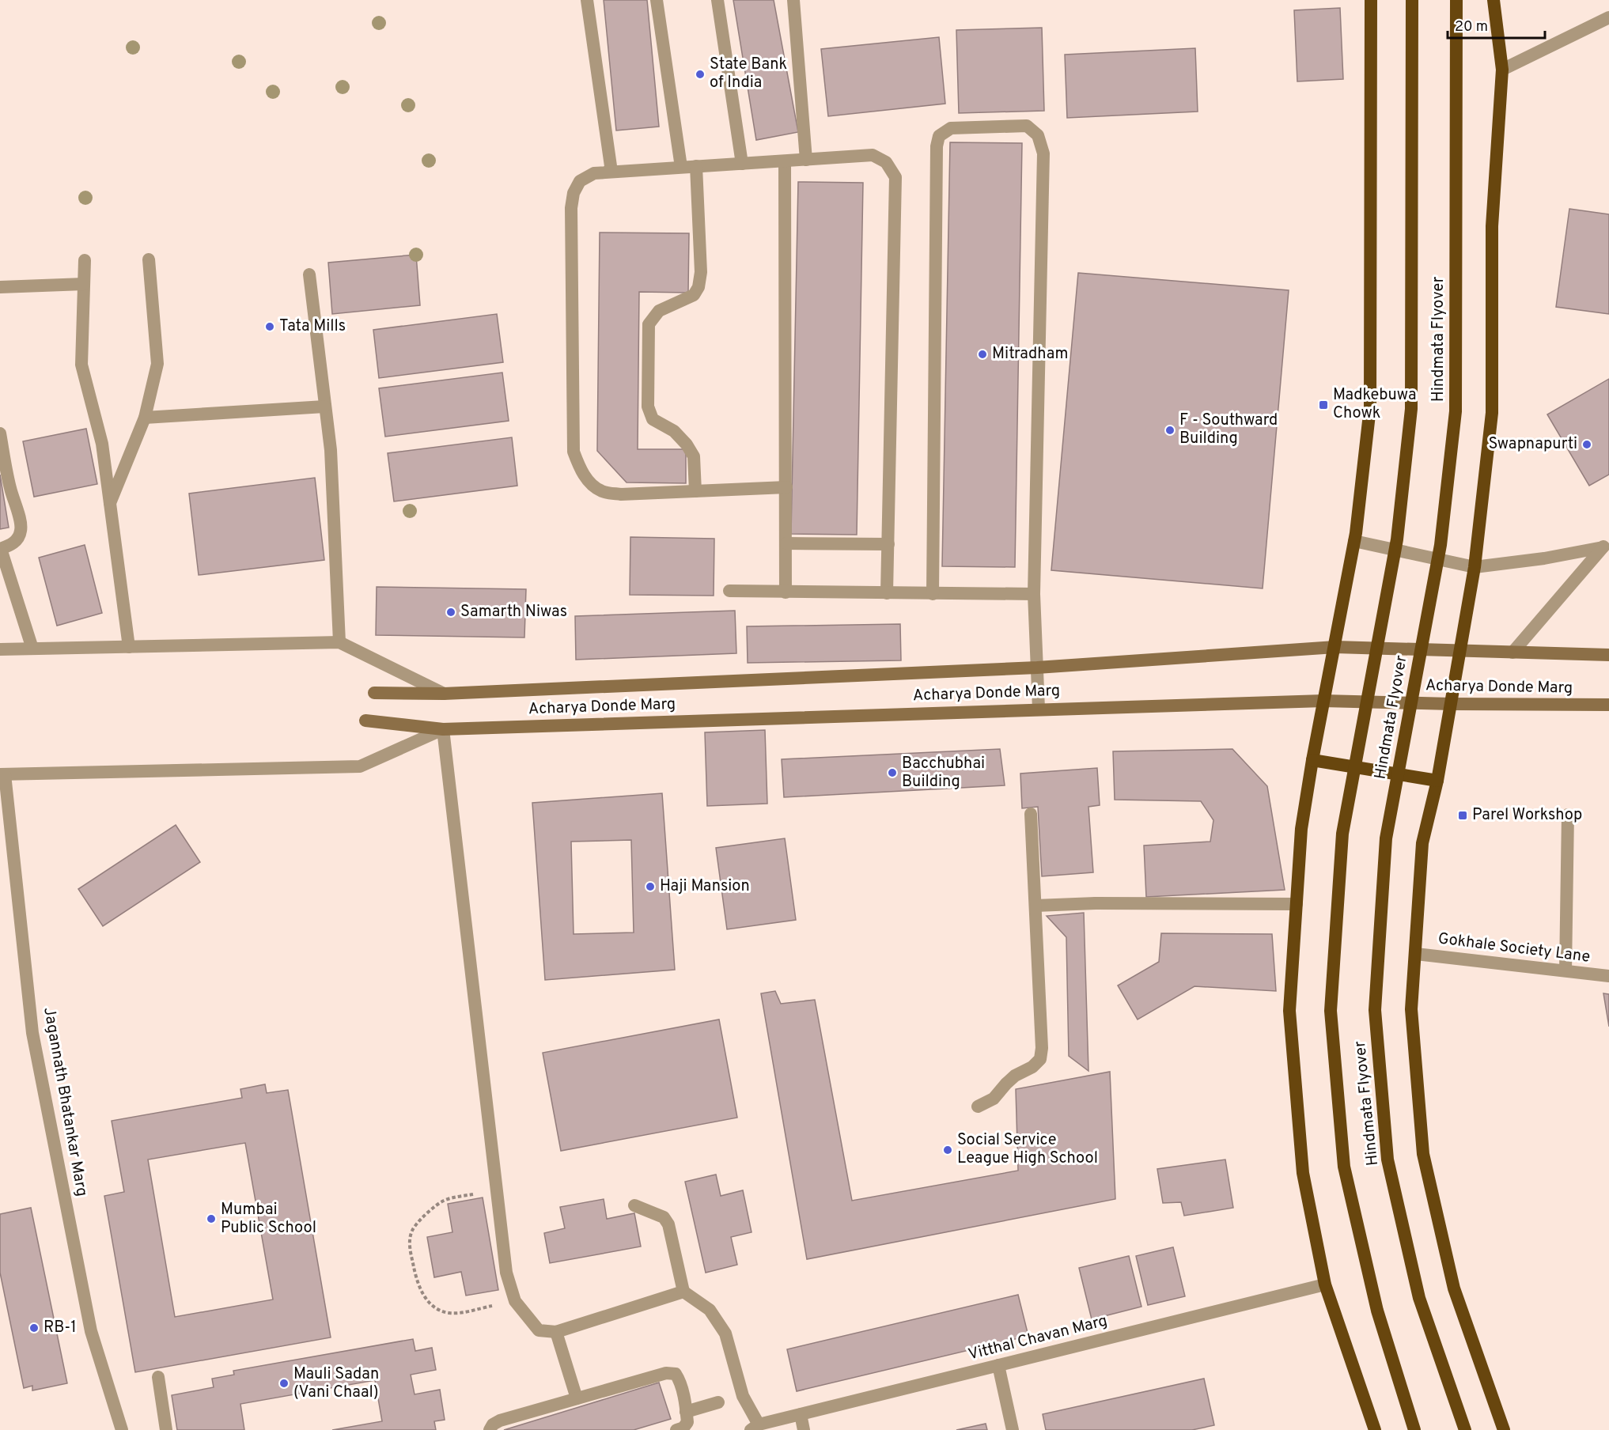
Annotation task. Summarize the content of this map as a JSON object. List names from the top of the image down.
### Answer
{
  "streets": {
    "highway": ["Hindmata Flyover"],
    "main road": ["Acharya Donde Marg"],
    "street": ["Gokhale Society Lane", "Jagannath Bhatankar Marg", "Vitthal Chavan Marg"]
  },
  "places": {
    "other": [
      "State Bank of India",
      "Tata Mills",
      "Mitradham",
      "F - Southward Building",
      "Swapnapurti",
      "Samarth Niwas",
      "Bacchubhai Building",
      "Haji Mansion",
      "Social Service League High School",
      "Mumbai Public School",
      "RB-1",
      "Mauli Sadan (Vani Chaal)"
    ],
    "transit": ["Madkebuwa Chowk", "Parel Workshop"]
  },
  "scale_bar": "20 m"
}
